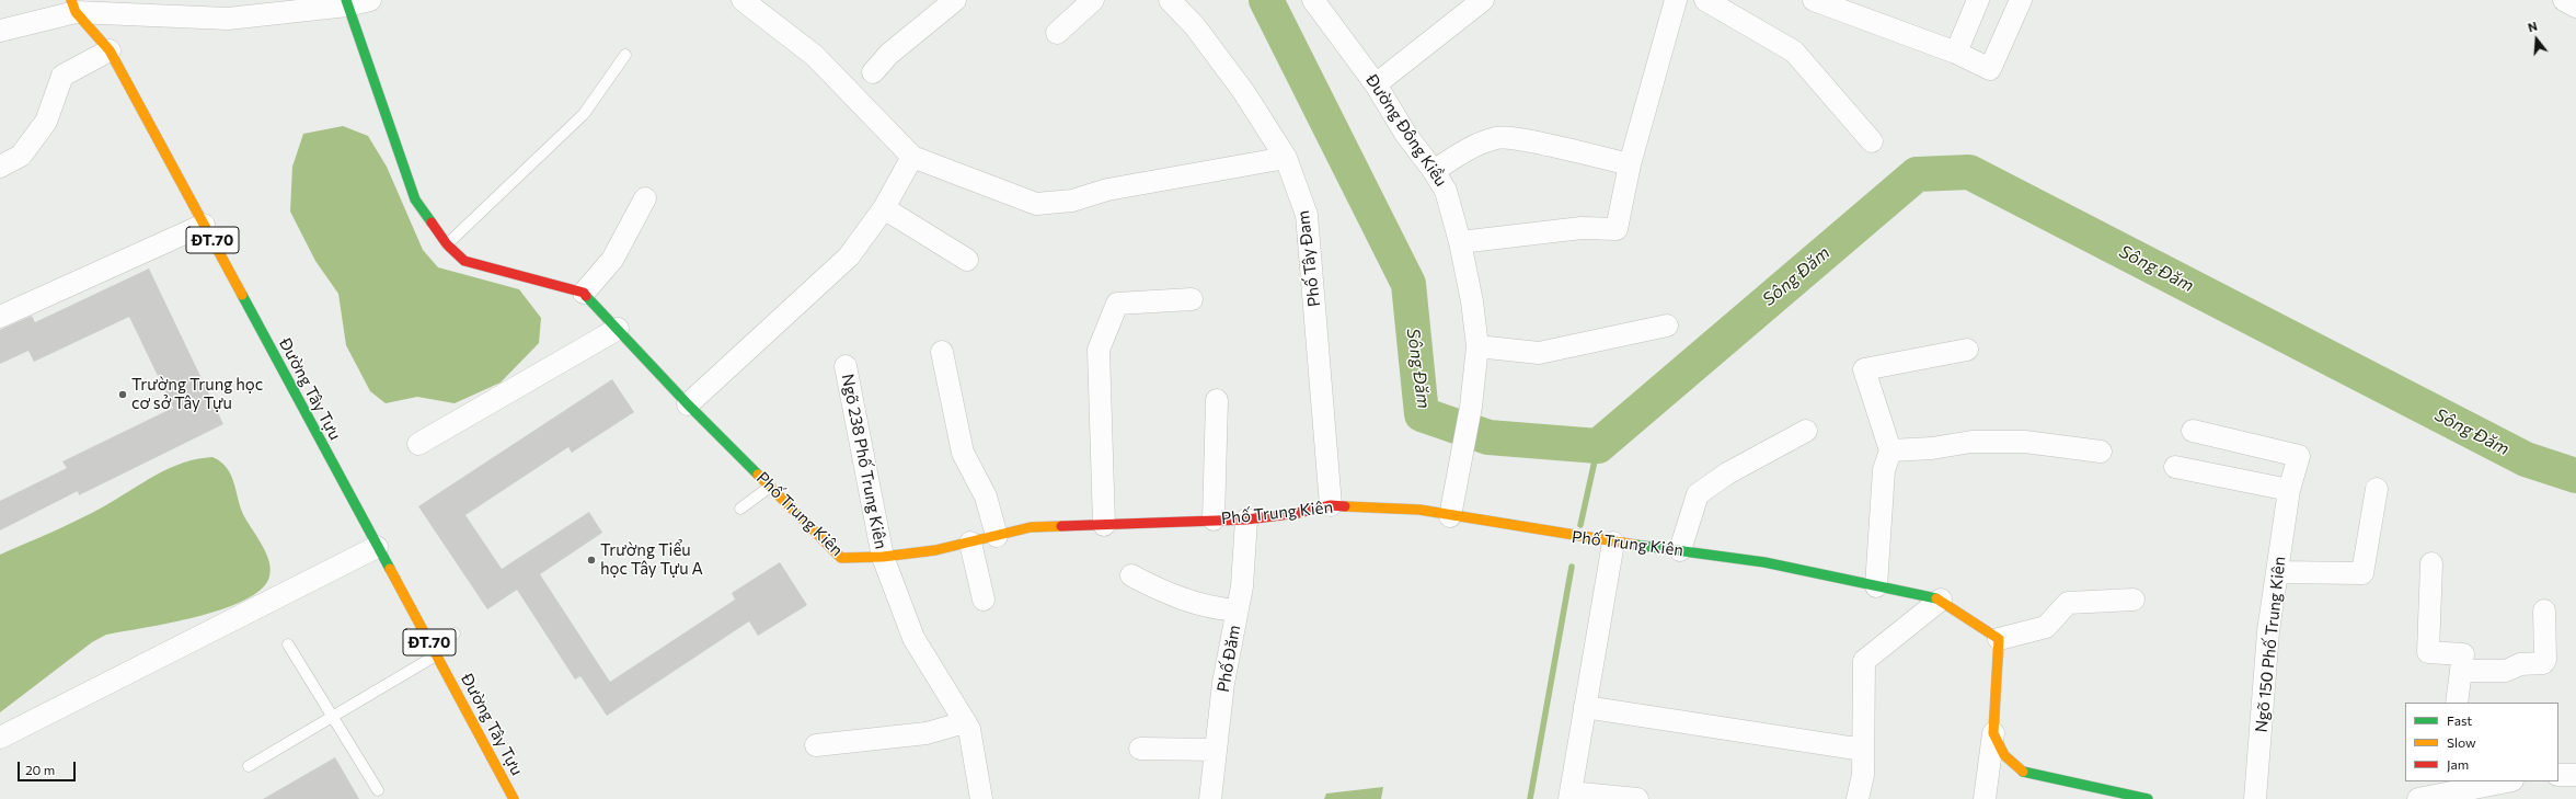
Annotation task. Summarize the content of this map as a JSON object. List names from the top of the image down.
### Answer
{
  "streets": {
    "street": [
      "Đường Đông Kiều",
      "ĐT.70",
      "Phố Tây Đam",
      "Đường Tây Tựu",
      "Ngõ 238 Phố Trung Kiên",
      "Phố Trung Kiên",
      "Ngõ 150 Phố Trung Kiên",
      "Phố Đăm"
    ]
  },
  "crossings": [
    ["Đường Đông Kiều", "Phố Trung Kiên"],
    ["Phố Tây Đam", "Phố Trung Kiên"],
    ["Ngõ 238 Phố Trung Kiên", "Phố Trung Kiên"],
    ["Phố Trung Kiên", "Phố Đăm"]
  ],
  "water": ["Sông Đăm"],
  "places": ["Trường Trung học cơ sở Tây Tựu", "Trường Tiểu học Tây Tựu A"],
  "legend": ["Fast", "Slow", "Jam"],
  "scale_bar": "20 m",
  "north": "top"
}
